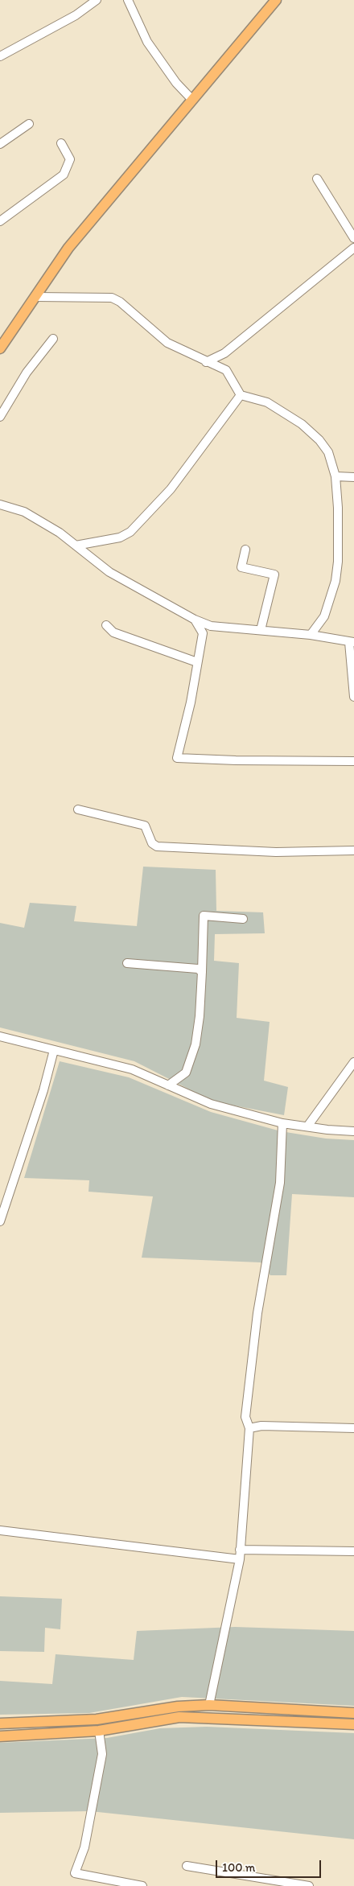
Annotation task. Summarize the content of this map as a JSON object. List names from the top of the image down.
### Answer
{
  "scale_bar": "100 m"
}
